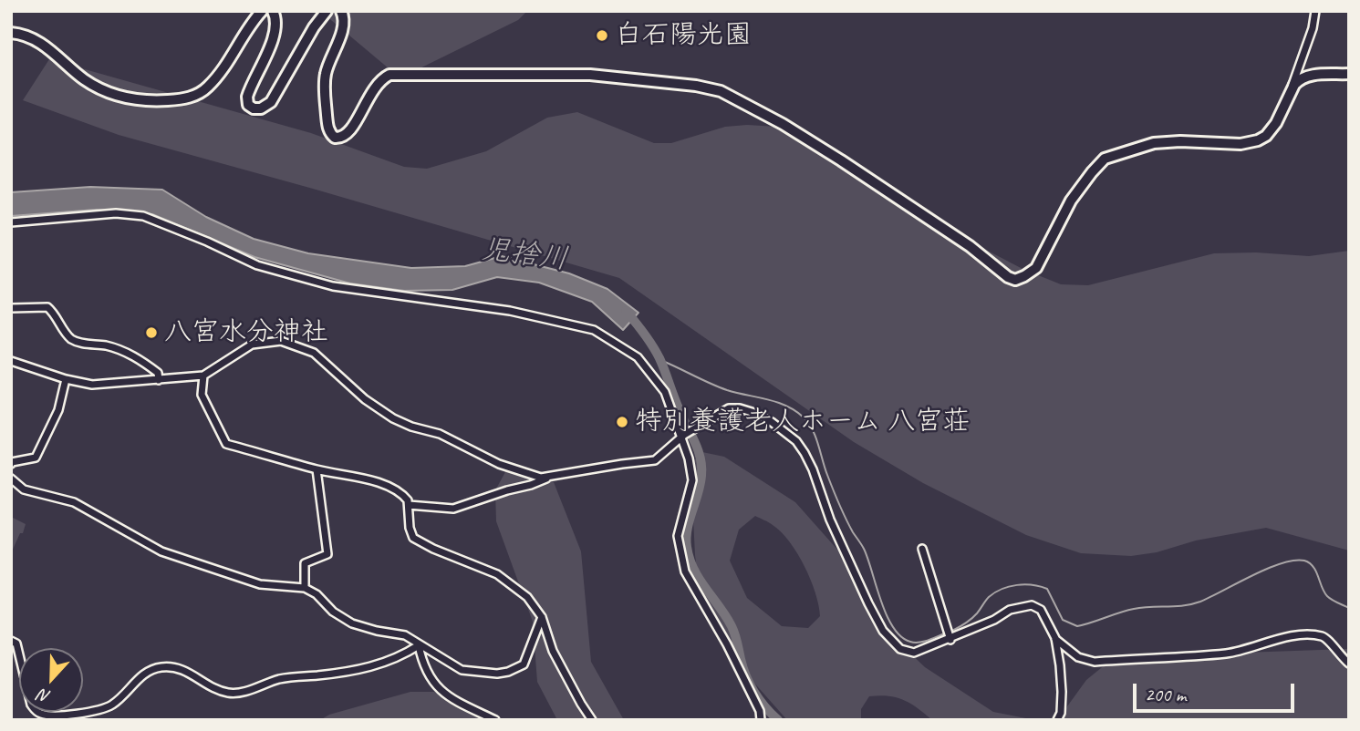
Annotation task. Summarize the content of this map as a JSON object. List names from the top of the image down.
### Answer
{
  "water": ["児捨川"],
  "places": ["白石陽光園", "八宮水分神社", "特別養護老人ホーム 八宮荘"],
  "scale_bar": "200 m",
  "north": "bottom"
}
